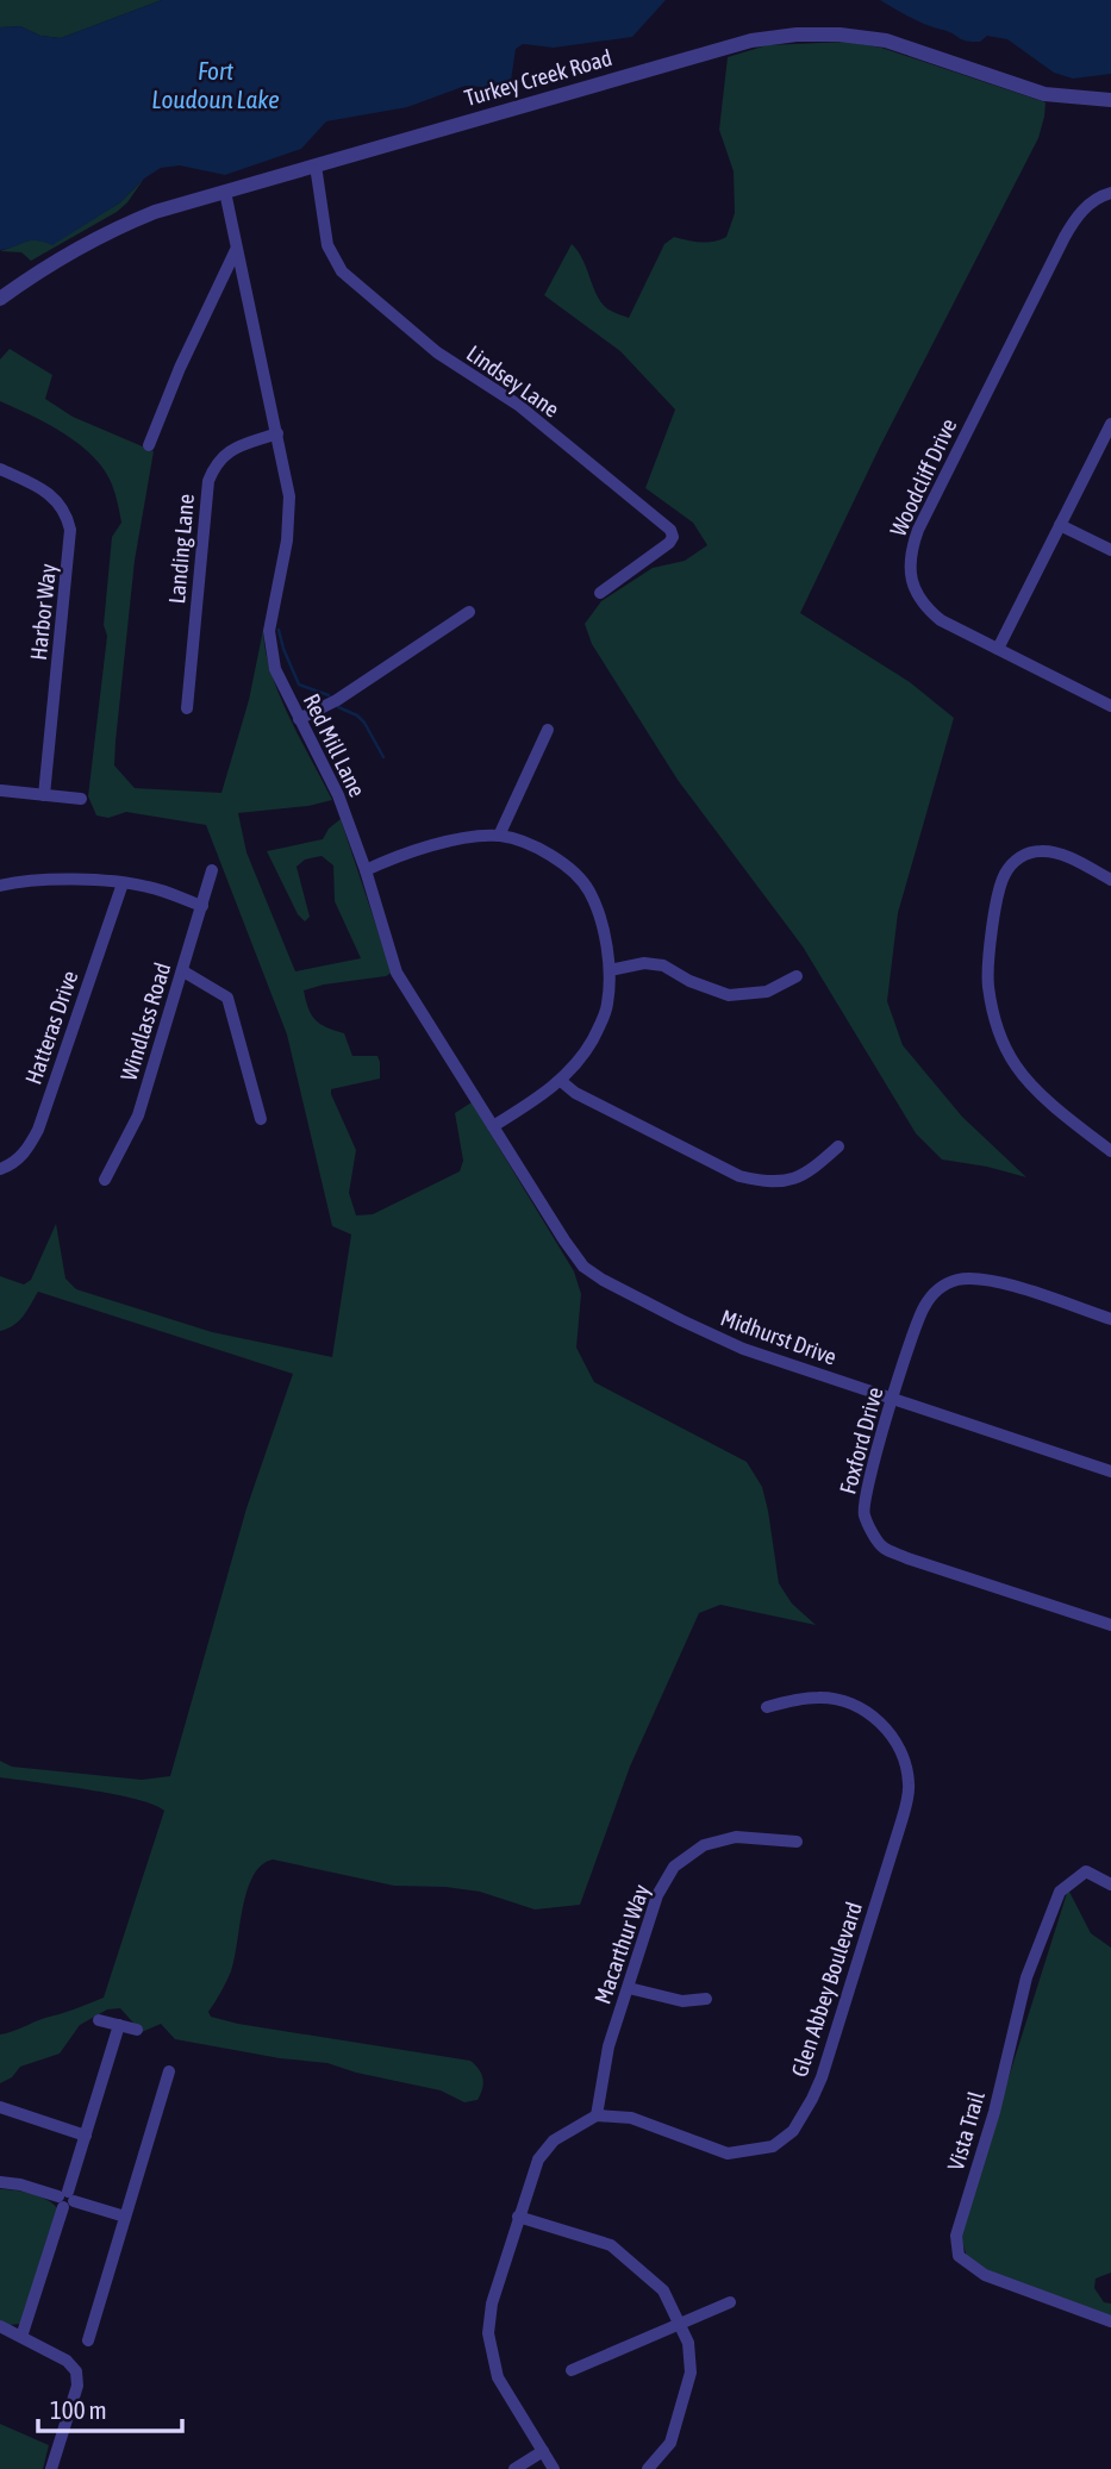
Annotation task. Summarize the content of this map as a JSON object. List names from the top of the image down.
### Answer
{
  "streets": {
    "street": [
      "Turkey Creek Road",
      "Lindsey Lane",
      "Woodcliff Drive",
      "Landing Lane",
      "Harbor Way",
      "Red Mill Lane",
      "Windlass Road",
      "Hatteras Drive",
      "Midhurst Drive",
      "Foxford Drive",
      "Macarthur Way",
      "Glen Abbey Boulevard",
      "Vista Trail"
    ]
  },
  "crossings": [
    ["Turkey Creek Road", "Lindsey Lane"],
    ["Turkey Creek Road", "Red Mill Lane"],
    ["Landing Lane", "Red Mill Lane"],
    ["Red Mill Lane", "Midhurst Drive"],
    ["Midhurst Drive", "Foxford Drive"],
    ["Macarthur Way", "Glen Abbey Boulevard"]
  ],
  "water": ["Fort Loudoun Lake"],
  "scale_bar": "100 m"
}
